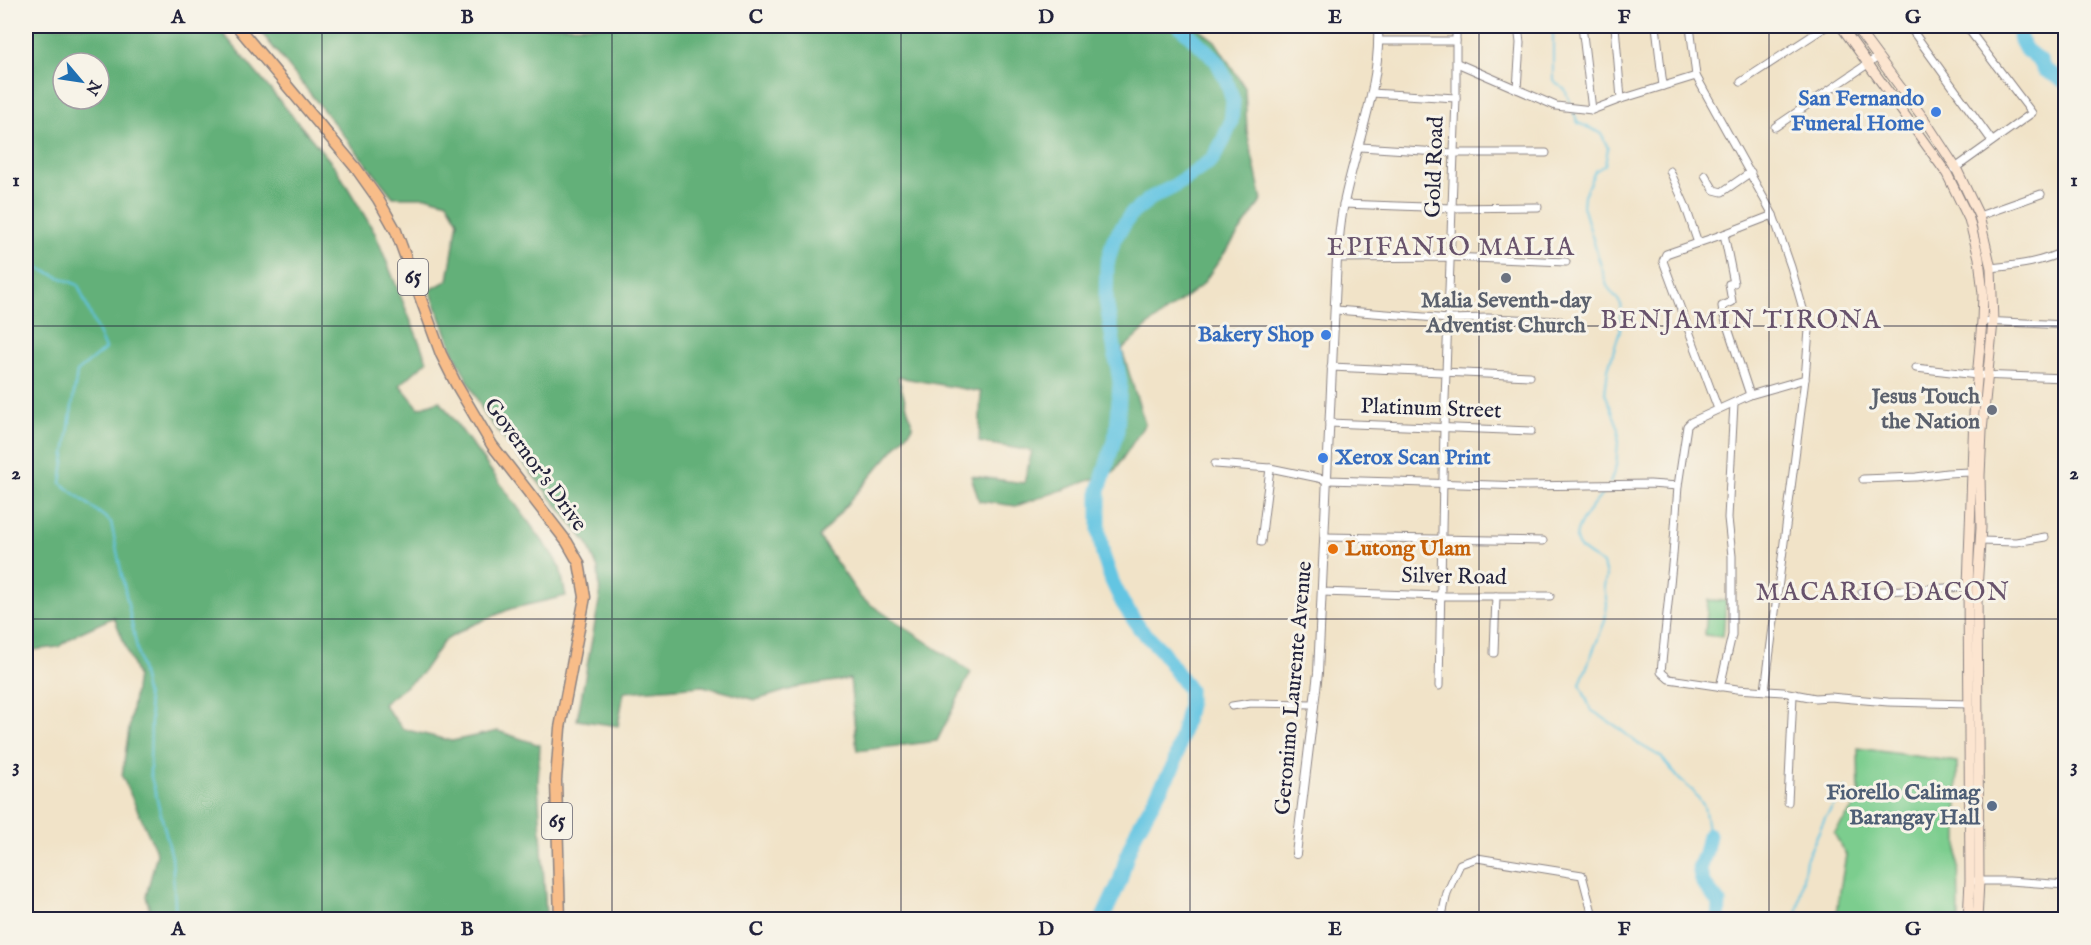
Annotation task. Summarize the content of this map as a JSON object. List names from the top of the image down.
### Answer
{
  "streets": {
    "highway": ["65", "Governor's Drive"],
    "street": [
      "Gold Road",
      "Platinum Street",
      "Silver Road",
      "Geronimo Laurente Avenue"
    ]
  },
  "crossings": [
    ["Gold Road", "Platinum Street"],
    ["Gold Road", "Silver Road"],
    ["Platinum Street", "Geronimo Laurente Avenue"],
    ["Silver Road", "Geronimo Laurente Avenue"]
  ],
  "districts": ["EPIFANIO MALIA", "BENJAMIN TIRONA", "MACARIO DACON"],
  "places": [
    "San Fernando Funeral Home",
    "Malia Seventh-day Adventist Church",
    "Bakery Shop",
    "Jesus Touch the Nation",
    "Xerox Scan Print",
    "Lutong Ulam",
    "Fiorello Calimag Barangay Hall"
  ],
  "north": "bottom right",
  "grid": {
    "columns": [
      "A",
      "B",
      "C",
      "D",
      "E",
      "F",
      "G"
    ],
    "rows": ["1", "2", "3"]
  }
}
